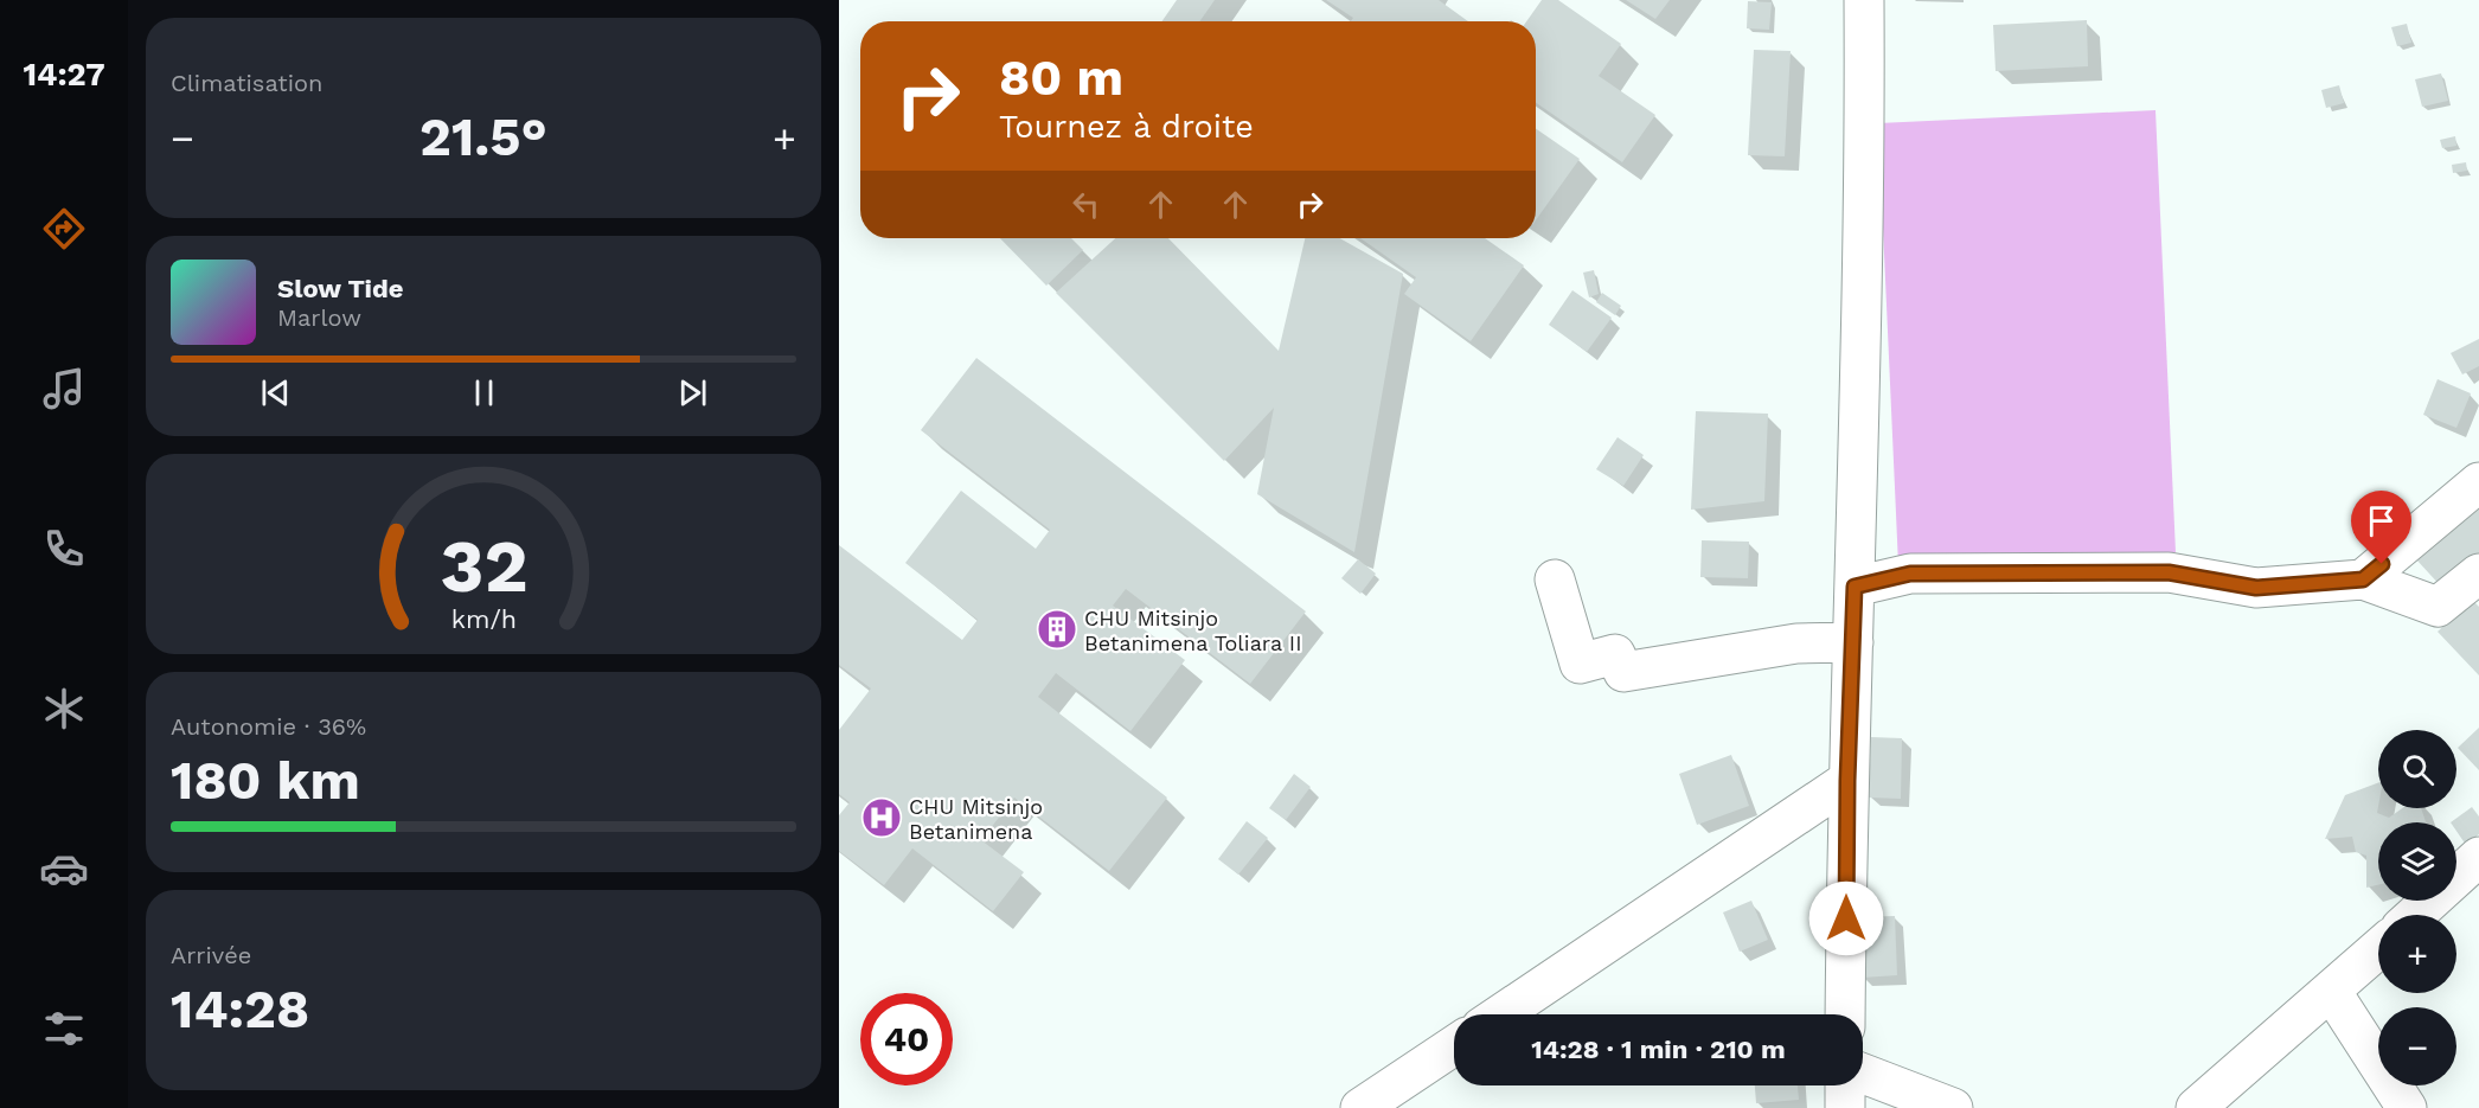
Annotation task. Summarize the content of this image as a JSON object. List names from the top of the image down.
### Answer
{
  "places": {
    "building": ["CHU Mitsinjo Betanimena Toliara II"],
    "hospital": ["CHU Mitsinjo Betanimena"]
  },
  "page": {
    "tabs": "14:27",
    "tile": [
      "Climatisation",
      ["Autonomie · 36%", "180 km"],
      ["Arrivée", "14:28"]
    ],
    "turn": ["80 m", "Tournez à droite"],
    "heat": ["−", "21.5°", "+"],
    "song": ["Slow Tide", "Marlow"],
    "map_buttons": ["+", "−"],
    "limit": "40",
    "trip": "14:28 · 1 min · 210 m",
    "gauge": ["32", "km/h"]
  }
}
